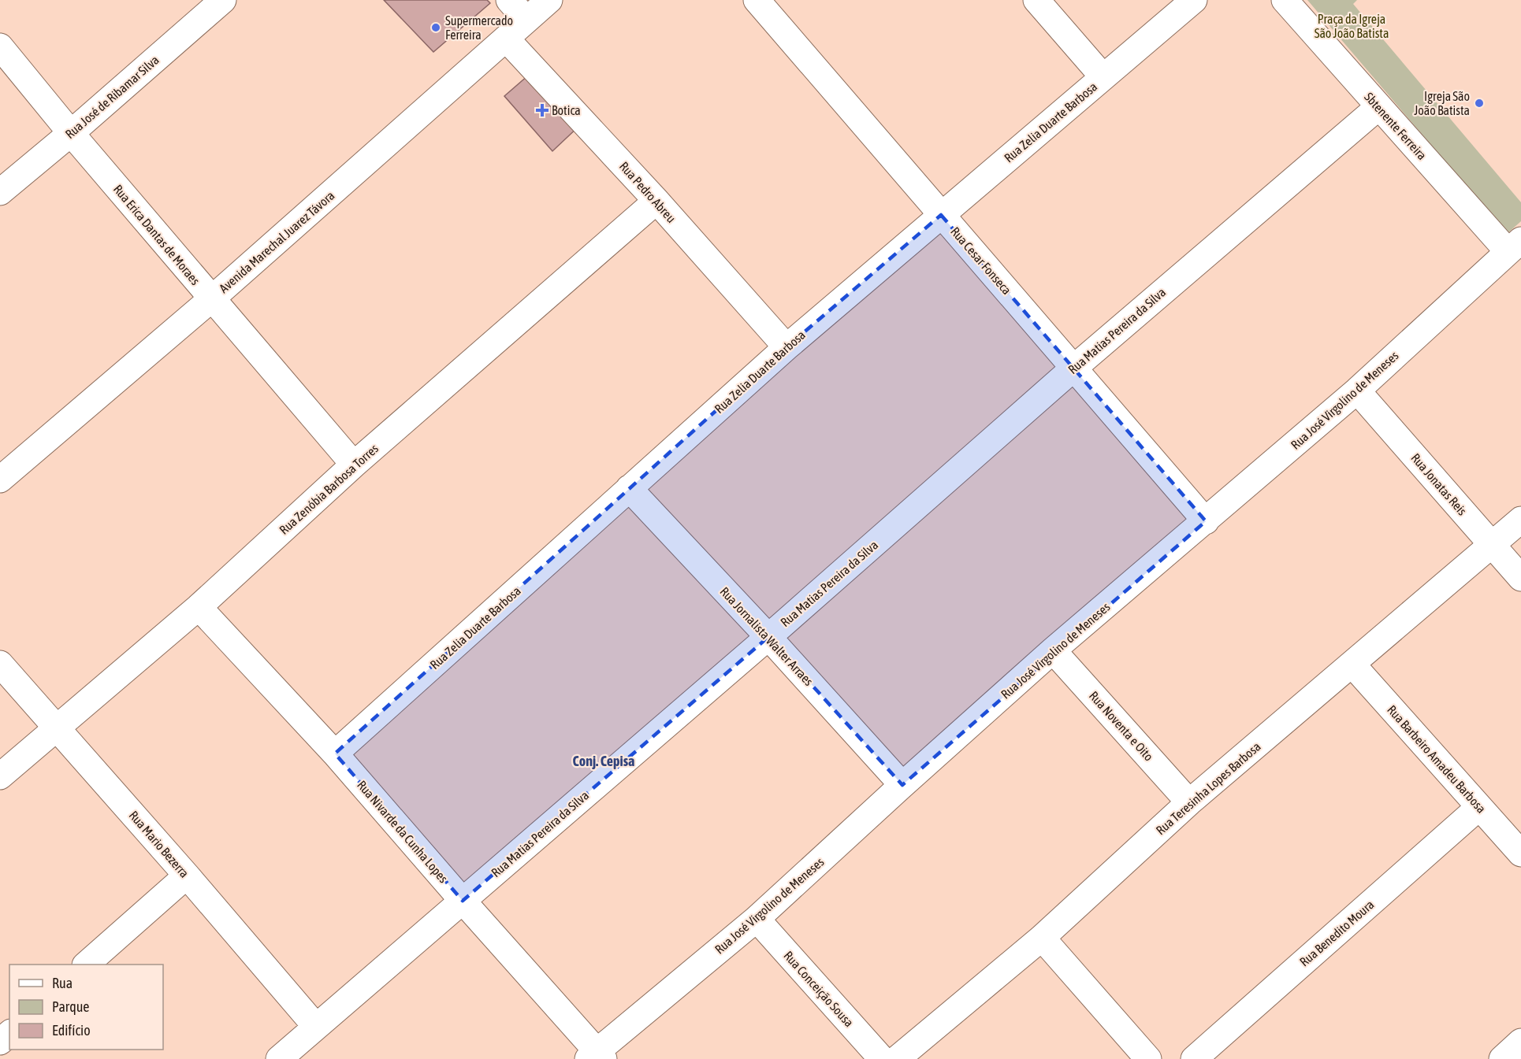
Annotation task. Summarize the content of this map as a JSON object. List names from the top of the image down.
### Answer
{
  "streets": {
    "street": [
      "Rua José de Ribamar Silva",
      "Rua Zelia Duarte Barbosa",
      "Sbtenente Ferreira",
      "Rua Pedro Abreu",
      "Rua Erica Dantas de Moraes",
      "Avenida Marechal Juarez Távora",
      "Rua Cesar Fonseca",
      "Rua Matias Pereira da Silva",
      "Rua José Virgolino de Meneses",
      "Rua Jonatas Reis",
      "Rua Zenóbia Barbosa Torres",
      "Rua Jornalista Walter Arraes",
      "Rua Noventa e Oito",
      "Rua Barbeiro Amadeu Barbosa",
      "Rua Teresinha Lopes Barbosa",
      "Rua Nivarde da Cunha Lopes",
      "Rua Mario Bezerra",
      "Rua Benedito Moura",
      "Rua Conceição Sousa"
    ]
  },
  "crossings": [
    ["Rua José de Ribamar Silva", "Rua Erica Dantas de Moraes"],
    ["Rua Zelia Duarte Barbosa", "Rua Pedro Abreu"],
    ["Rua Zelia Duarte Barbosa", "Rua Cesar Fonseca"],
    ["Rua Zelia Duarte Barbosa", "Rua Jornalista Walter Arraes"],
    ["Rua Zelia Duarte Barbosa", "Rua Nivarde da Cunha Lopes"],
    ["Sbtenente Ferreira", "Rua Matias Pereira da Silva"],
    ["Sbtenente Ferreira", "Rua José Virgolino de Meneses"],
    ["Rua Pedro Abreu", "Avenida Marechal Juarez Távora"],
    ["Rua Pedro Abreu", "Rua Zenóbia Barbosa Torres"],
    ["Rua Erica Dantas de Moraes", "Avenida Marechal Juarez Távora"],
    ["Rua Erica Dantas de Moraes", "Rua Zenóbia Barbosa Torres"],
    ["Rua Cesar Fonseca", "Rua Matias Pereira da Silva"],
    ["Rua Cesar Fonseca", "Rua José Virgolino de Meneses"],
    ["Rua Matias Pereira da Silva", "Rua Jornalista Walter Arraes"],
    ["Rua Matias Pereira da Silva", "Rua Nivarde da Cunha Lopes"],
    ["Rua Matias Pereira da Silva", "Rua Mario Bezerra"],
    ["Rua José Virgolino de Meneses", "Rua Jonatas Reis"],
    ["Rua José Virgolino de Meneses", "Rua Jornalista Walter Arraes"],
    ["Rua José Virgolino de Meneses", "Rua Noventa e Oito"],
    ["Rua José Virgolino de Meneses", "Rua Nivarde da Cunha Lopes"],
    ["Rua José Virgolino de Meneses", "Rua Conceição Sousa"],
    ["Rua Jonatas Reis", "Rua Teresinha Lopes Barbosa"],
    ["Rua Zenóbia Barbosa Torres", "Rua Nivarde da Cunha Lopes"],
    ["Rua Zenóbia Barbosa Torres", "Rua Mario Bezerra"],
    ["Rua Noventa e Oito", "Rua Teresinha Lopes Barbosa"],
    ["Rua Barbeiro Amadeu Barbosa", "Rua Teresinha Lopes Barbosa"],
    ["Rua Barbeiro Amadeu Barbosa", "Rua Benedito Moura"]
  ],
  "districts": ["Conj. Cepisa"],
  "parks": ["Praça da Igreja São João Batista"],
  "places": {
    "other": ["Supermercado Ferreira", "Igreja São João Batista"],
    "health": ["Botica"]
  },
  "legend": ["Rua", "Parque", "Edifício"]
}
